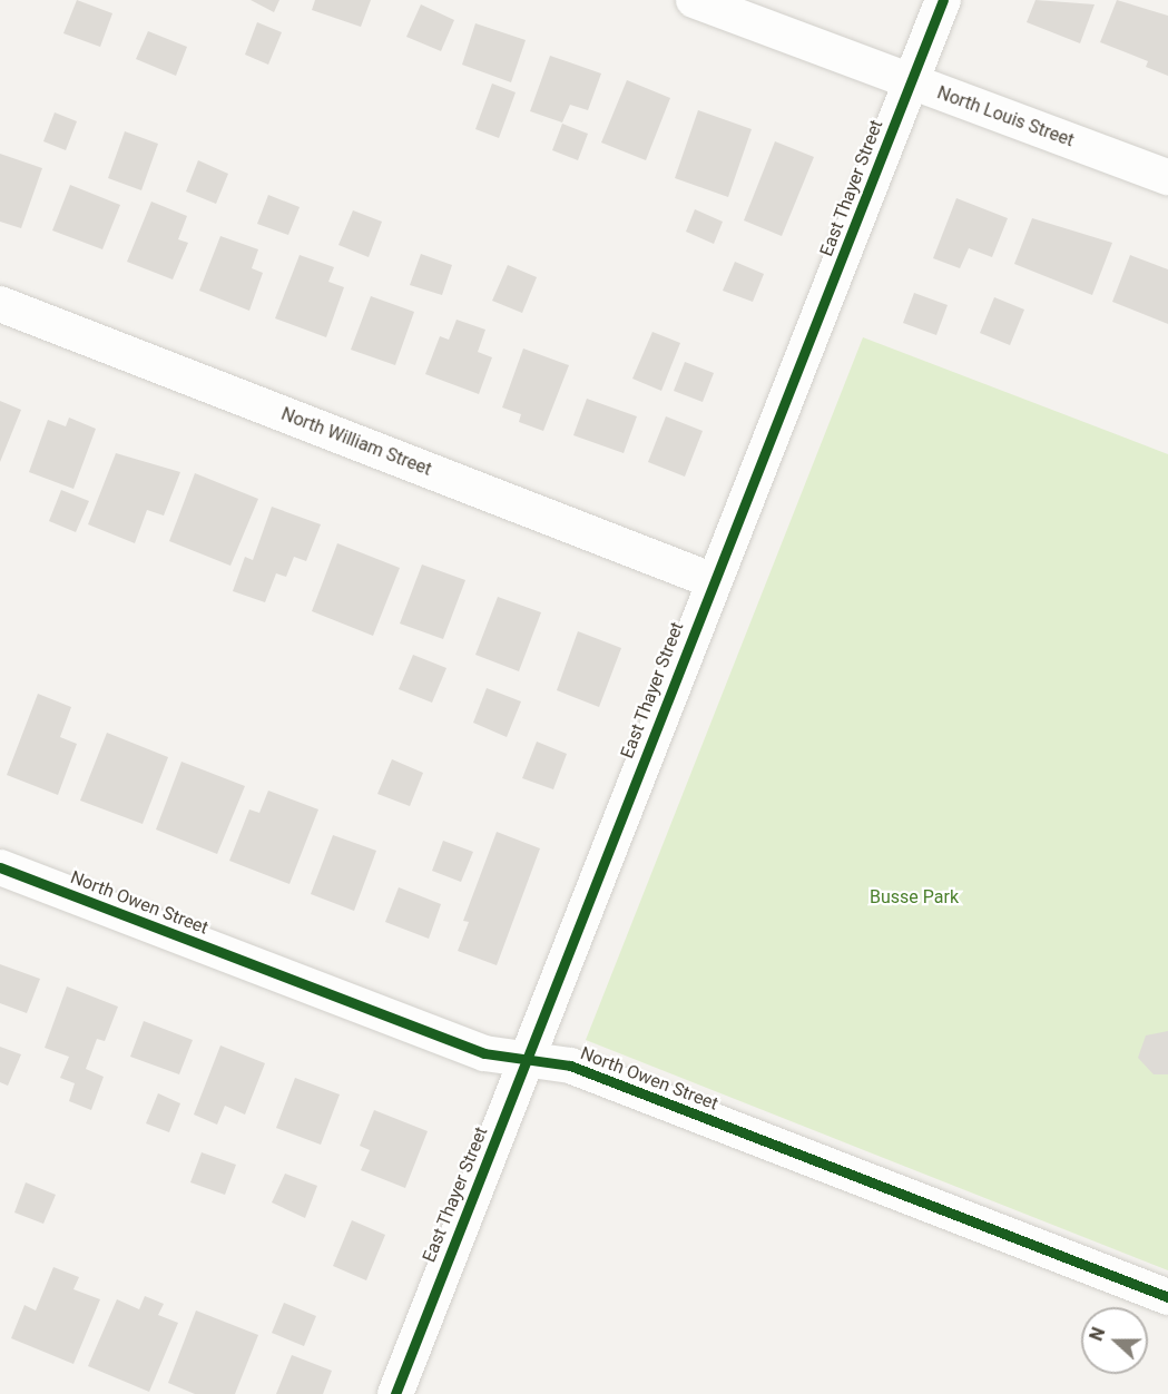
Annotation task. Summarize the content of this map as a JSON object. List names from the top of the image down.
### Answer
{
  "streets": {
    "street": [
      "North Louis Street",
      "East Thayer Street",
      "North William Street",
      "North Owen Street"
    ]
  },
  "crossings": [
    ["North Louis Street", "East Thayer Street"],
    ["East Thayer Street", "North William Street"],
    ["East Thayer Street", "North Owen Street"]
  ],
  "parks": ["Busse Park"],
  "north": "left"
}
